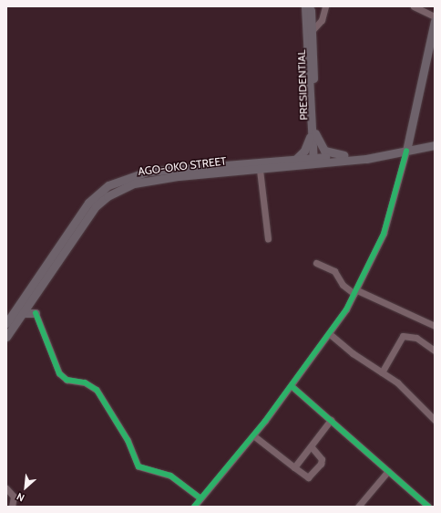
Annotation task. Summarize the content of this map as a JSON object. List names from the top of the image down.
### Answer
{
  "streets": {
    "main road": ["PRESIDENTIAL", "AGO-OKO STREET"]
  },
  "crossings": [
    ["PRESIDENTIAL", "AGO-OKO STREET"]
  ],
  "north": "bottom left"
}
